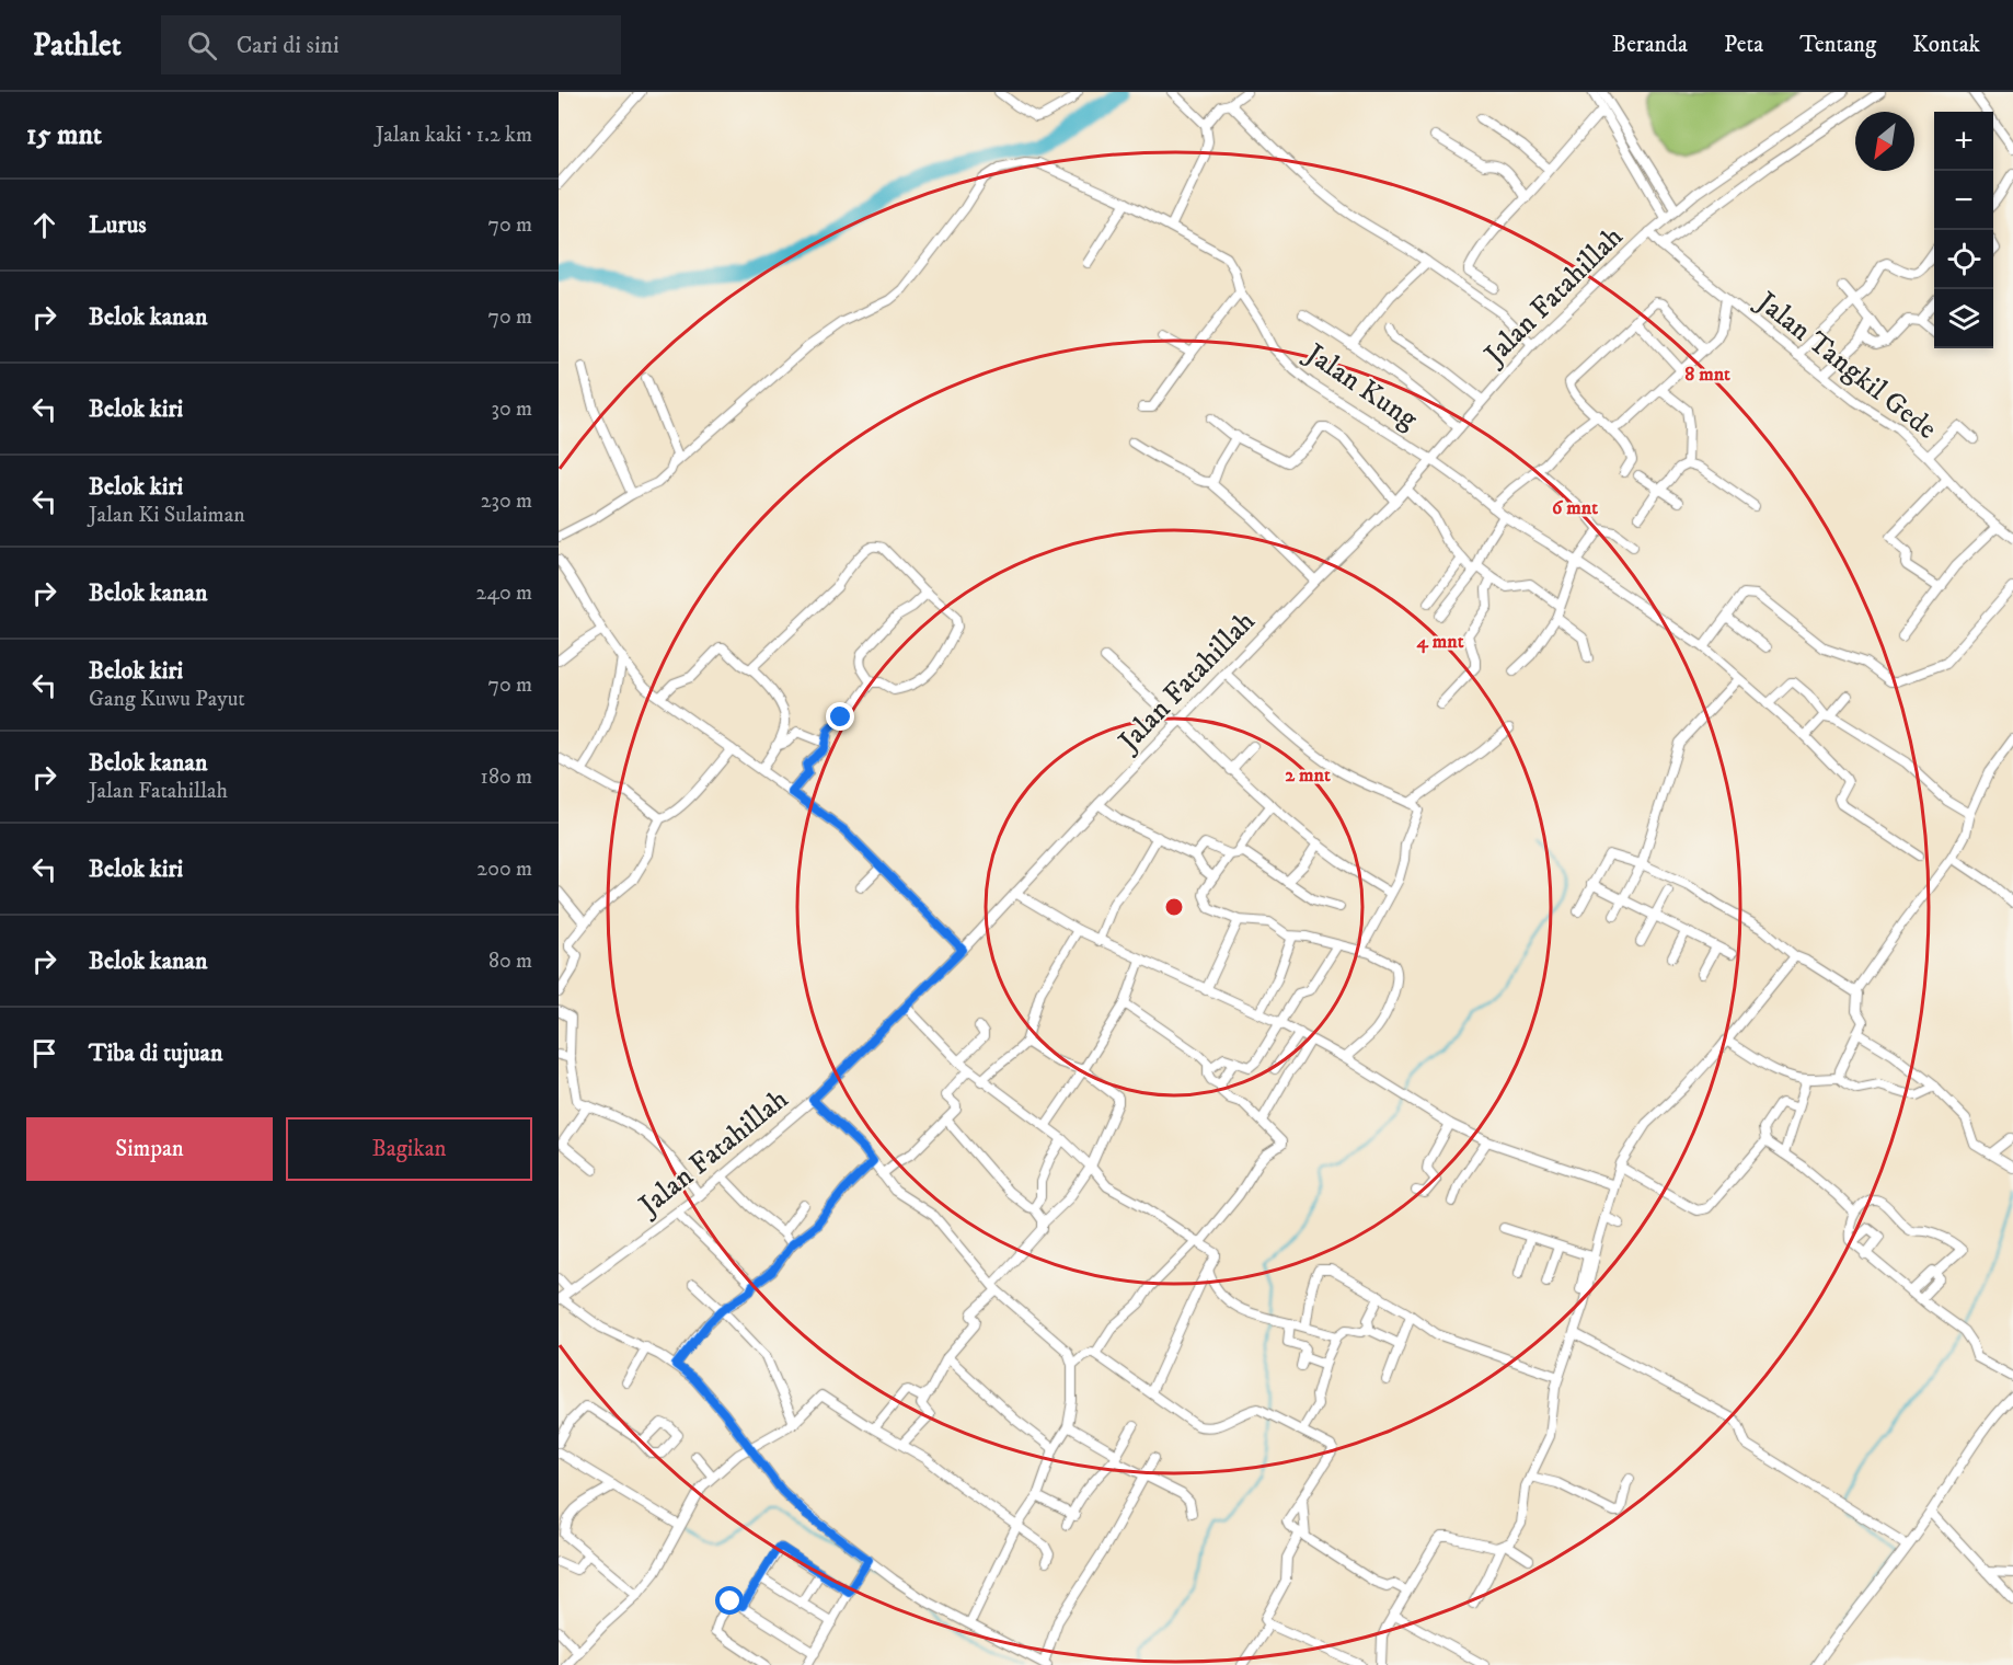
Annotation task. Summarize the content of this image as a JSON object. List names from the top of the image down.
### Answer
{
  "streets": {
    "street": ["Jalan Fatahillah", "Jalan Tangkil Gede", "Jalan Kung"]
  },
  "crossings": [
    ["Jalan Fatahillah", "Jalan Tangkil Gede"],
    ["Jalan Fatahillah", "Jalan Kung"]
  ],
  "north": "bottom left",
  "page": {
    "header": "Pathlet",
    "search": "Cari di sini",
    "nav": [
      "Beranda",
      "Peta",
      "Tentang",
      "Kontak"
    ],
    "heading": ["15 mnt", "Jalan kaki · 1.2 km"],
    "map_buttons": ["+", "−"],
    "list": [
      ["Lurus", "70 m"],
      ["Belok kanan", "70 m"],
      ["Belok kiri", "30 m"],
      ["Belok kiri", "Jalan Ki Sulaiman", "230 m"],
      ["Belok kanan", "240 m"],
      ["Belok kiri", "Gang Kuwu Payut", "70 m"],
      ["Belok kanan", "Jalan Fatahillah", "180 m"],
      ["Belok kiri", "200 m"],
      ["Belok kanan", "80 m"],
      "Tiba di tujuan"
    ],
    "buttons": ["Simpan", "Bagikan"]
  },
  "rings": [
    "8 mnt",
    "6 mnt",
    "4 mnt",
    "2 mnt"
  ]
}
